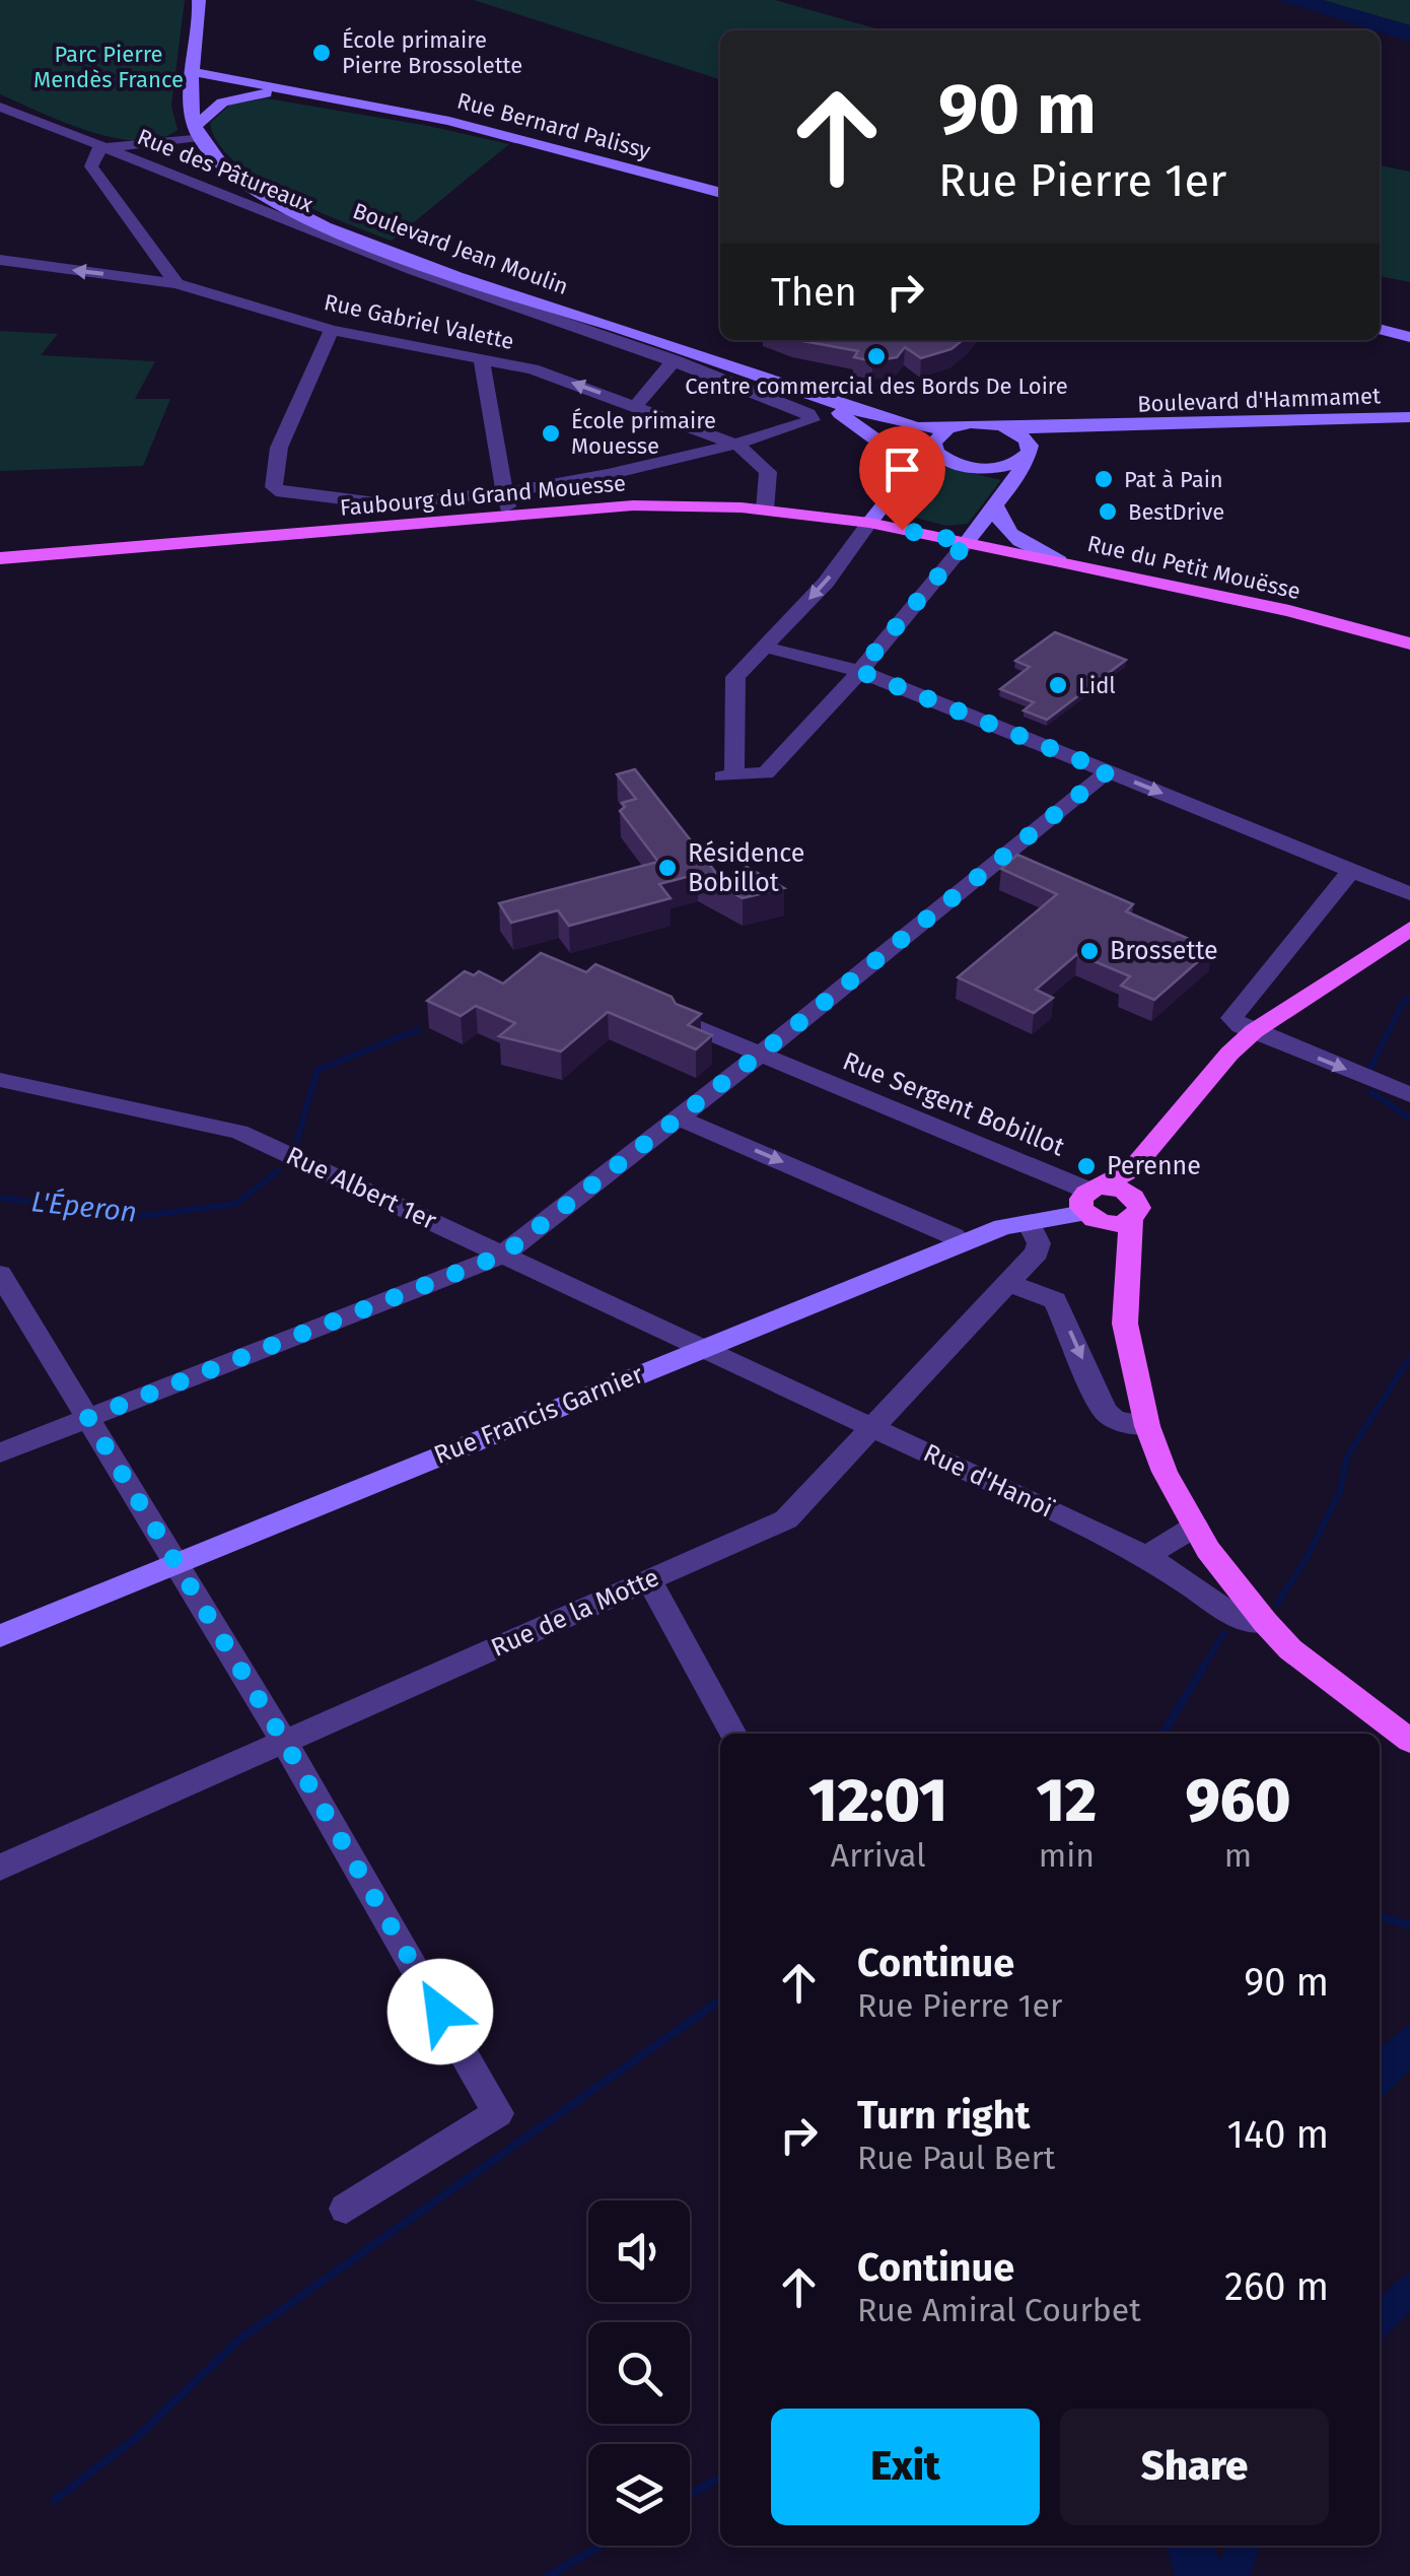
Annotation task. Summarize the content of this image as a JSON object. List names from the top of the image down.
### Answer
{
  "streets": {
    "main road": [
      "Rue Bernard Palissy",
      "Boulevard Jean Moulin",
      "Boulevard d'Hammamet",
      "Faubourg du Grand Mouesse",
      "Rue du Petit Mouësse",
      "Rue Francis Garnier"
    ],
    "street": [
      "Rue des Pâtureaux",
      "Rue Gabriel Valette",
      "Rue Sergent Bobillot",
      "Rue Albert 1er",
      "Rue d'Hanoï",
      "Rue de la Motte"
    ]
  },
  "crossings": [
    ["Rue Bernard Palissy", "Boulevard Jean Moulin"],
    ["Rue des Pâtureaux", "Rue Gabriel Valette"],
    ["Rue des Pâtureaux", "Faubourg du Grand Mouesse"],
    ["Boulevard Jean Moulin", "Boulevard d'Hammamet"],
    ["Rue Gabriel Valette", "Faubourg du Grand Mouesse"],
    ["Faubourg du Grand Mouesse", "Rue du Petit Mouësse"],
    ["Rue Sergent Bobillot", "Rue Francis Garnier"],
    ["Rue Albert 1er", "Rue Francis Garnier"],
    ["Rue Albert 1er", "Rue d'Hanoï"],
    ["Rue Francis Garnier", "Rue d'Hanoï"],
    ["Rue Francis Garnier", "Rue de la Motte"],
    ["Rue d'Hanoï", "Rue de la Motte"]
  ],
  "water": ["L'Éperon"],
  "parks": ["Parc Pierre Mendès France"],
  "places": [
    "École primaire Pierre Brossolette",
    "Centre commercial des Bords De Loire",
    "École primaire Mouesse",
    "Pat à Pain",
    "BestDrive",
    "Lidl",
    "Résidence Bobillot",
    "Brossette",
    "Perenne"
  ],
  "page": {
    "turn": ["90 m", "Rue Pierre 1er"],
    "then": "Then",
    "eta": [
      "12:01",
      "Arrival",
      "12",
      "min",
      "960",
      "m"
    ],
    "list": [
      {
        "name": "Continue",
        "note": "Rue Pierre 1er",
        "value": "90 m"
      },
      {
        "name": "Turn right",
        "note": "Rue Paul Bert",
        "value": "140 m"
      },
      {
        "name": "Continue",
        "note": "Rue Amiral Courbet",
        "value": "260 m"
      }
    ],
    "buttons": ["Exit", "Share"]
  }
}
